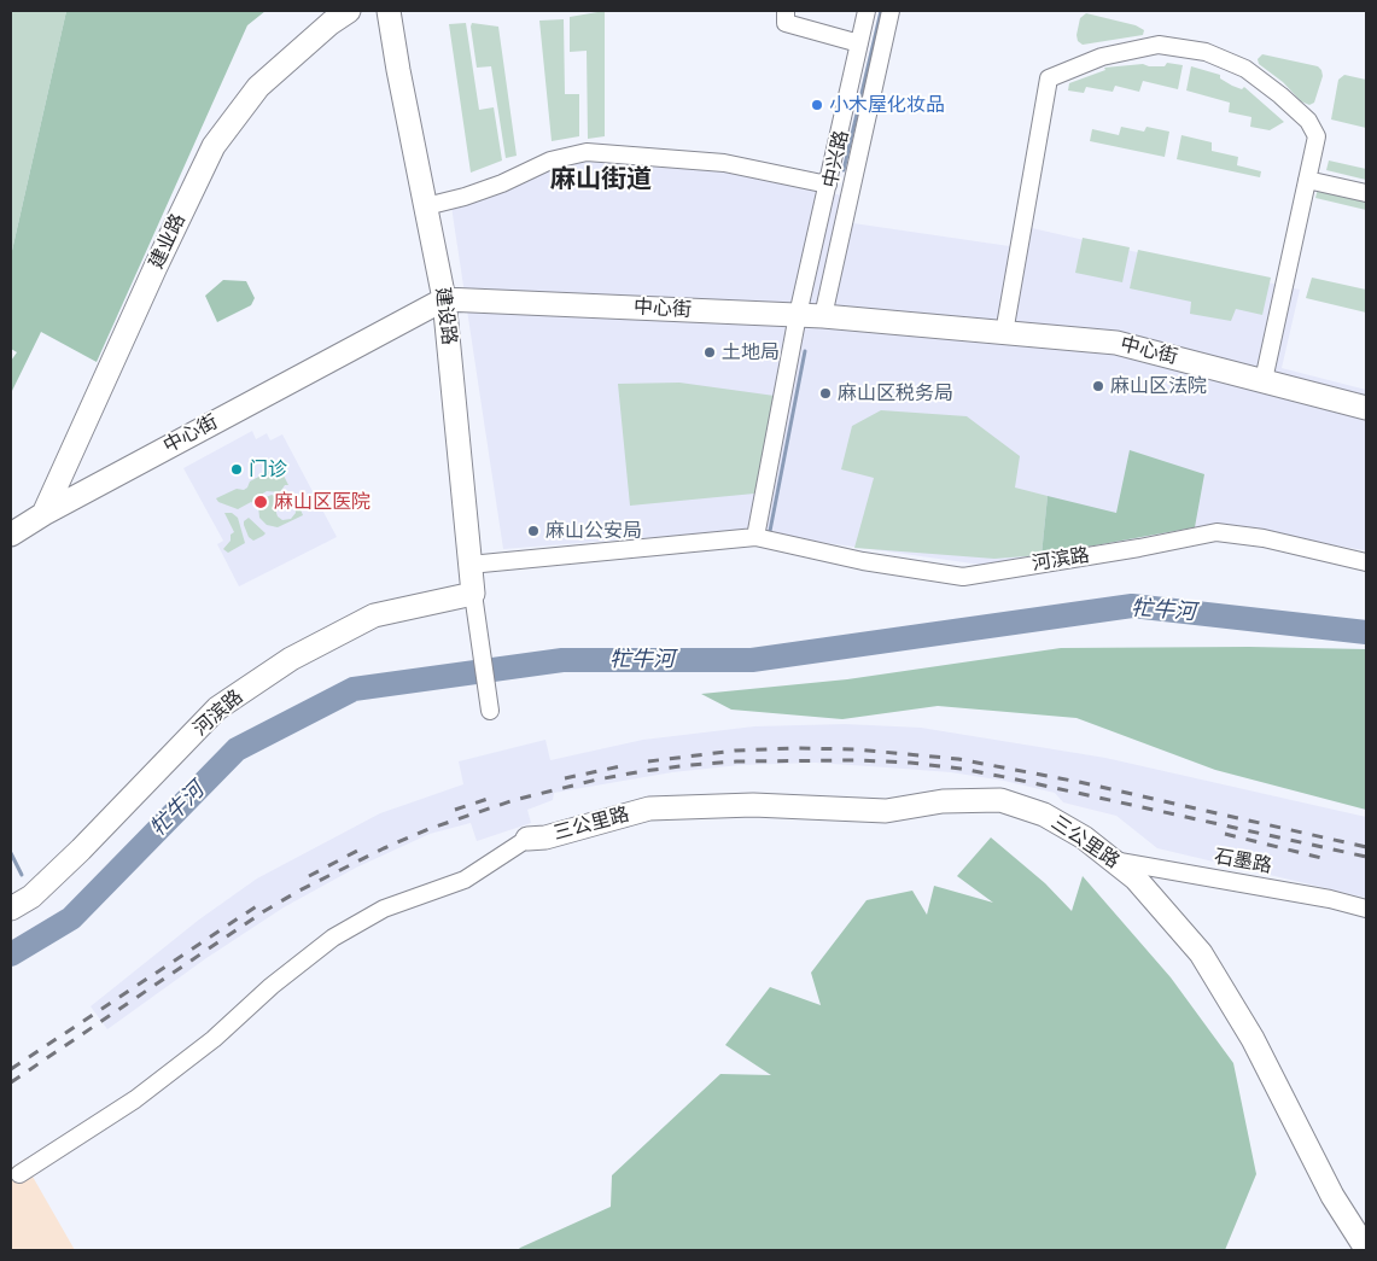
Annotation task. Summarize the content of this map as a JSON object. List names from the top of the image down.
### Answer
{
  "streets": {
    "street": [
      "中兴路",
      "建业路",
      "中心街",
      "建设路",
      "河滨路",
      "三公里路",
      "石墨路"
    ]
  },
  "crossings": [
    ["中兴路", "中心街"],
    ["建业路", "中心街"],
    ["中心街", "建设路"],
    ["建设路", "河滨路"],
    ["三公里路", "石墨路"]
  ],
  "districts": ["麻山街道"],
  "water": ["牤牛河"],
  "places": [
    "小木屋化妆品",
    "土地局",
    "麻山区法院",
    "麻山区税务局",
    "门诊",
    "麻山区医院",
    "麻山公安局"
  ]
}
